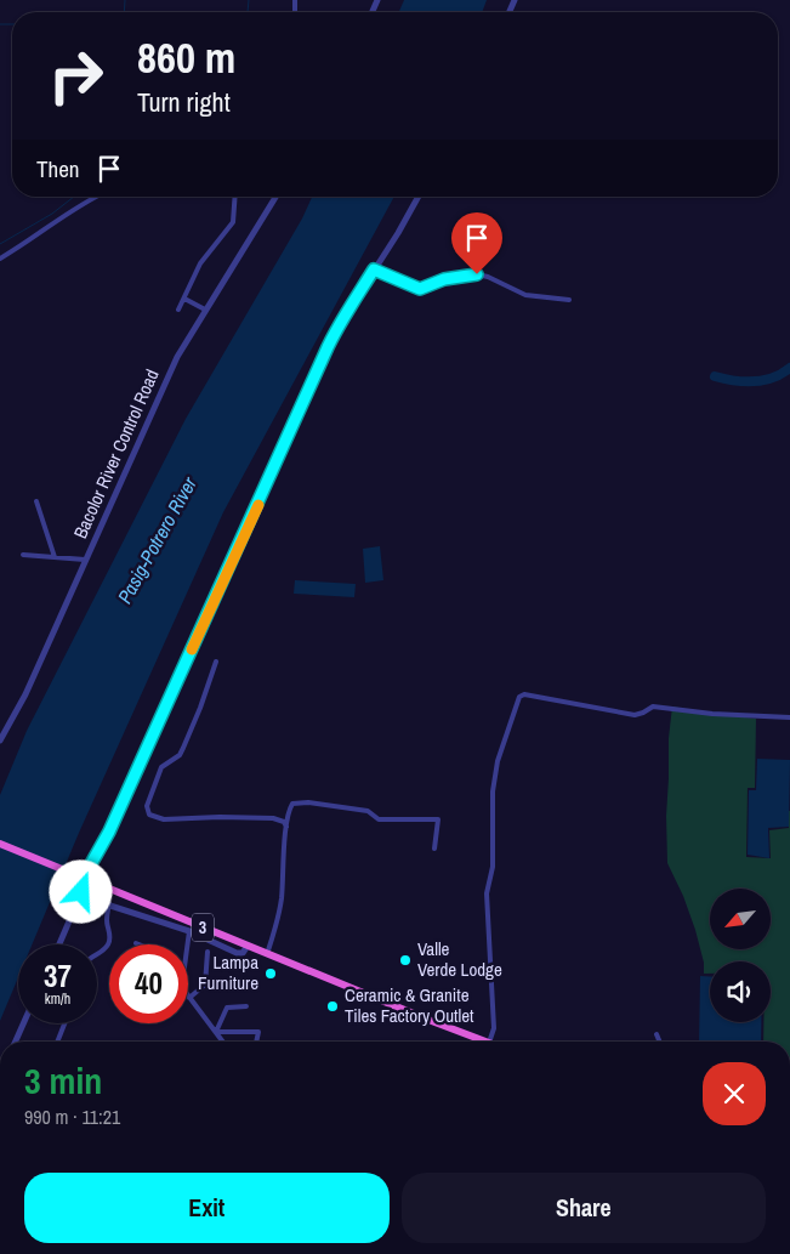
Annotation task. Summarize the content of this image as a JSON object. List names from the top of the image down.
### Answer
{
  "streets": {
    "highway": ["3"],
    "street": ["Bacolor River Control Road"]
  },
  "water": ["Pasig-Potrero River"],
  "places": ["Valle Verde Lodge", "Lampa Furniture", "Ceramic & Granite Tiles Factory Outlet"],
  "north": "bottom left",
  "page": {
    "turn": ["860 m", "Turn right"],
    "then": "Then",
    "speed": "37 km/h",
    "limit": "40",
    "heading": ["3 min", "990 m · 11:21"],
    "buttons": ["Exit", "Share"]
  }
}
